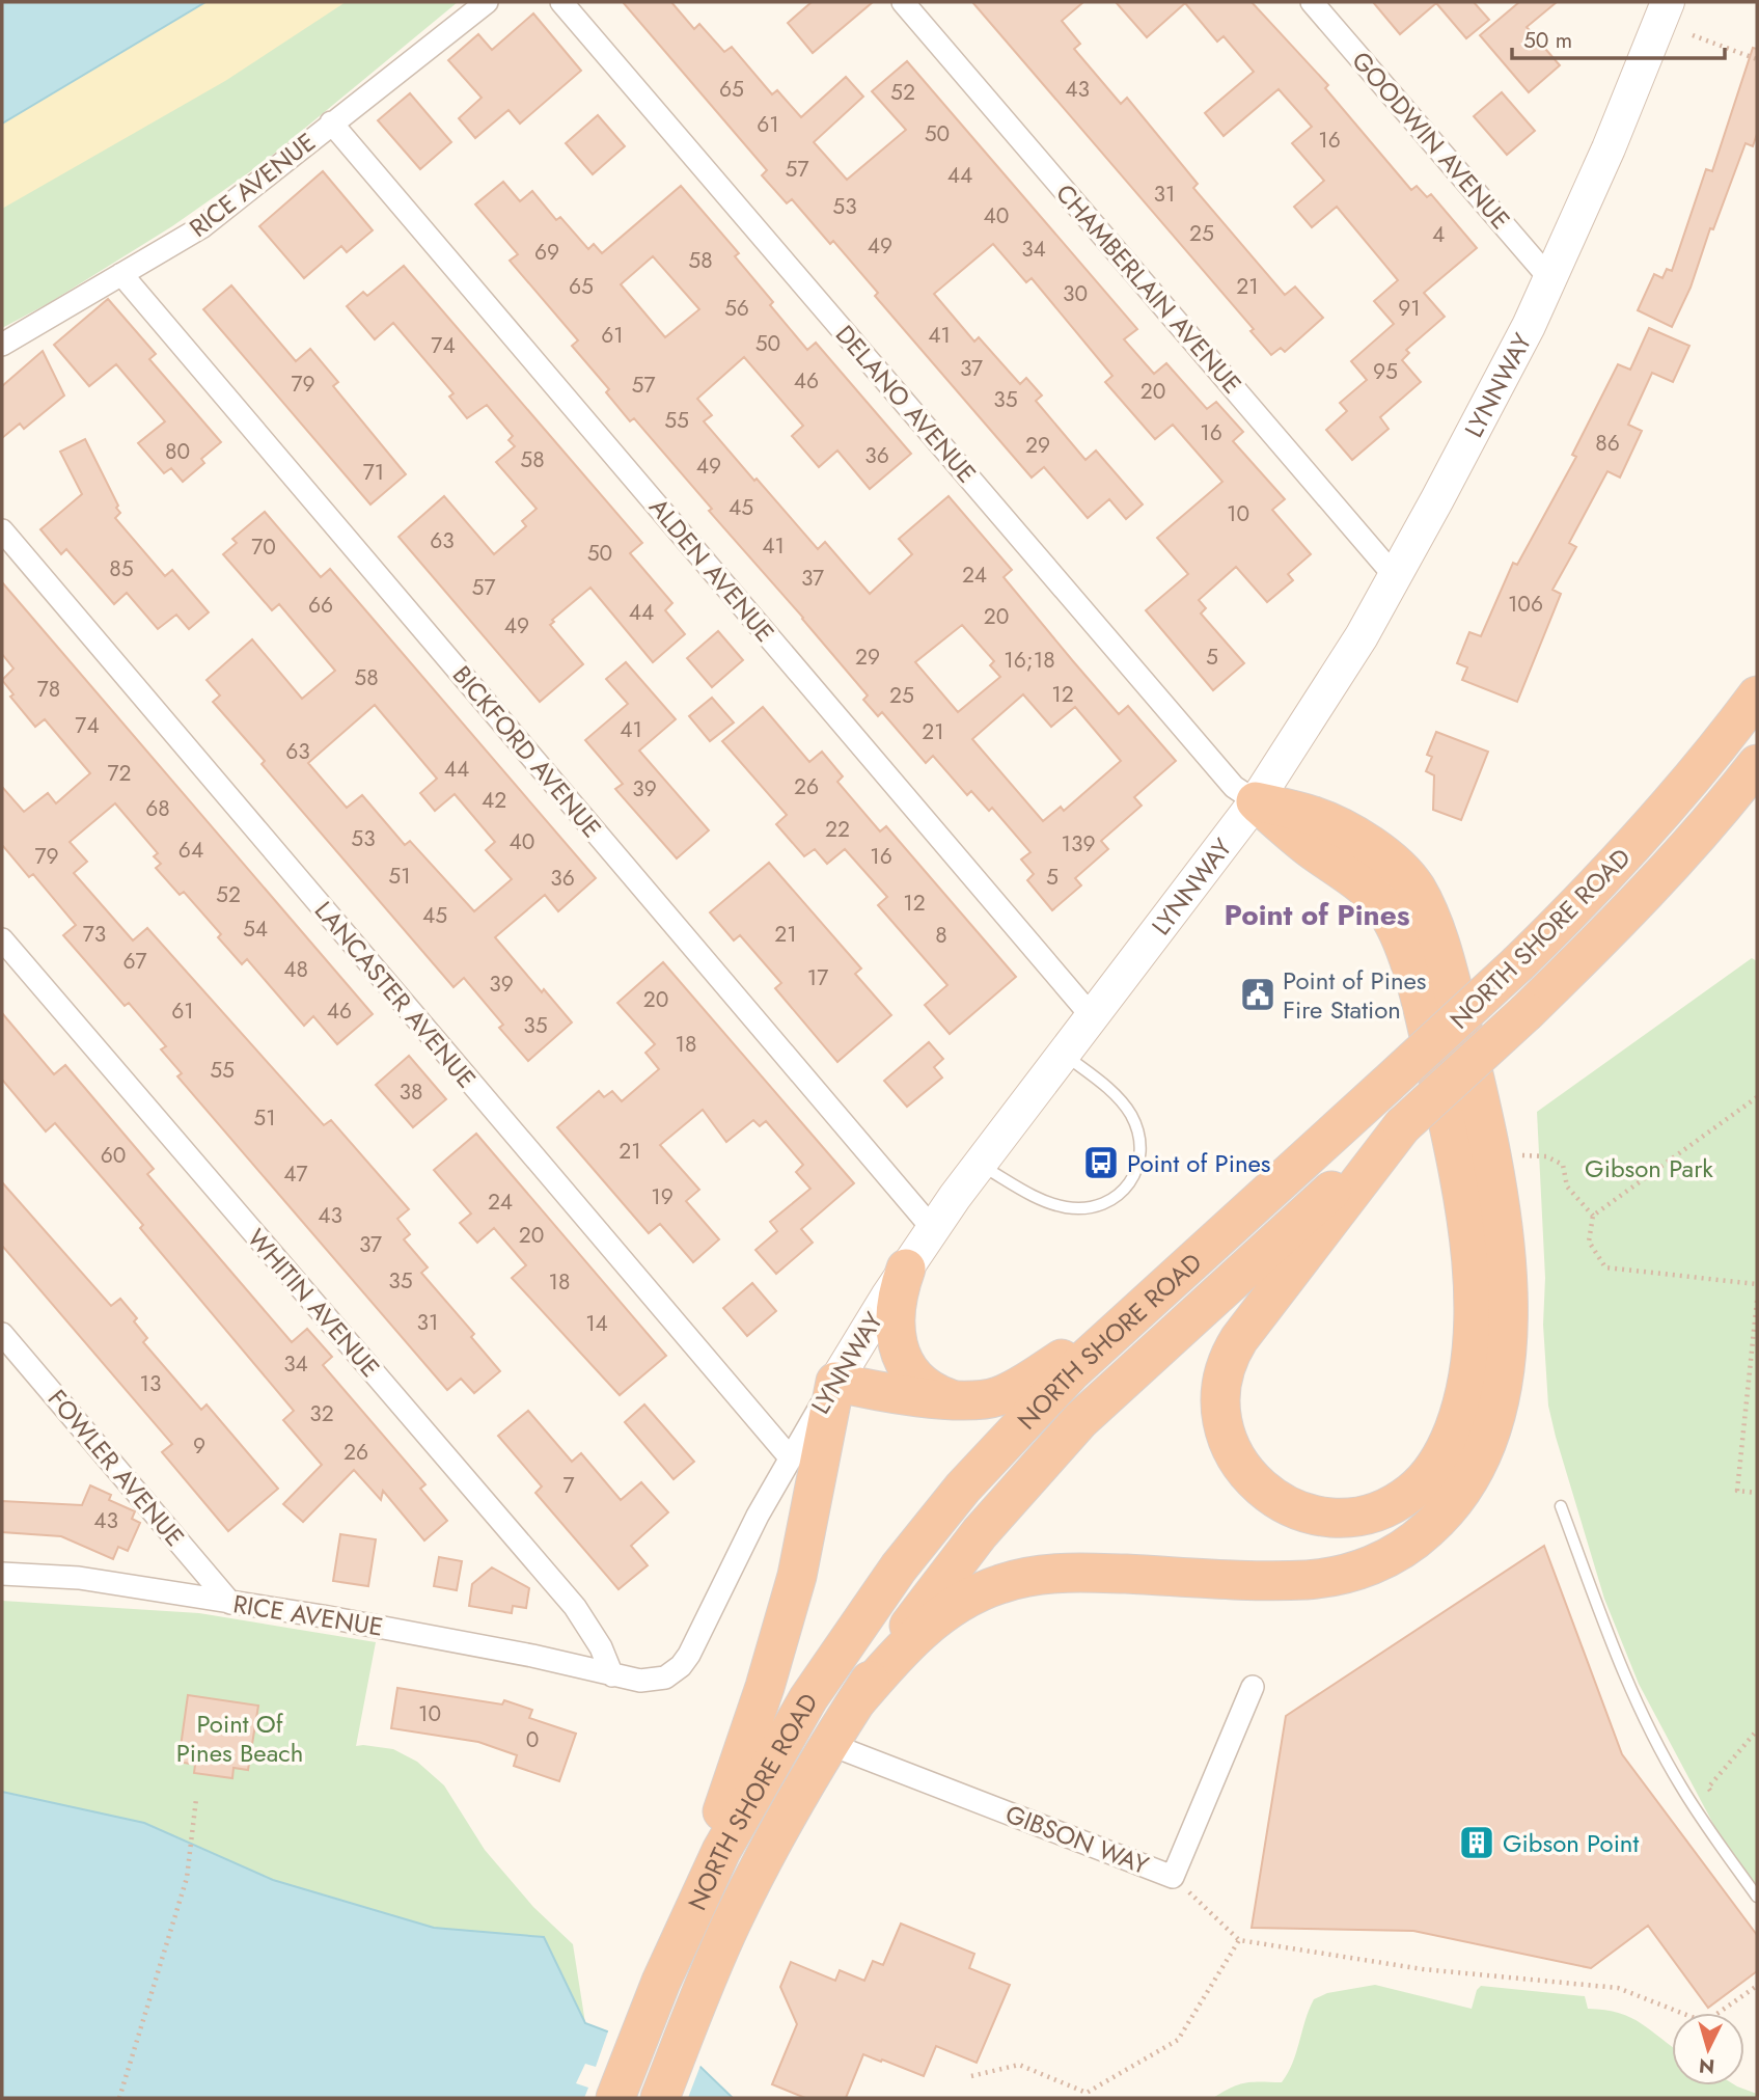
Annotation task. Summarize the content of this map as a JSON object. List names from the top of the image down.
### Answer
{
  "streets": {
    "highway": ["NORTH SHORE ROAD"],
    "main road": ["LYNNWAY"],
    "street": [
      "GOODWIN AVENUE",
      "RICE AVENUE",
      "CHAMBERLAIN AVENUE",
      "DELANO AVENUE",
      "ALDEN AVENUE",
      "BICKFORD AVENUE",
      "LANCASTER AVENUE",
      "WHITIN AVENUE",
      "FOWLER AVENUE",
      "GIBSON WAY"
    ]
  },
  "crossings": [
    ["GOODWIN AVENUE", "LYNNWAY"],
    ["RICE AVENUE", "LYNNWAY"],
    ["RICE AVENUE", "ALDEN AVENUE"],
    ["RICE AVENUE", "BICKFORD AVENUE"],
    ["RICE AVENUE", "WHITIN AVENUE"],
    ["RICE AVENUE", "FOWLER AVENUE"],
    ["CHAMBERLAIN AVENUE", "LYNNWAY"],
    ["LYNNWAY", "DELANO AVENUE"],
    ["LYNNWAY", "ALDEN AVENUE"],
    ["LYNNWAY", "BICKFORD AVENUE"],
    ["LYNNWAY", "LANCASTER AVENUE"],
    ["LYNNWAY", "WHITIN AVENUE"],
    ["NORTH SHORE ROAD", "GIBSON WAY"]
  ],
  "districts": ["Point of Pines"],
  "parks": ["Gibson Park", "Point Of Pines Beach"],
  "places": {
    "public building": ["Point of Pines Fire Station"],
    "bus stop": ["Point of Pines"],
    "building": ["Gibson Point"]
  },
  "house_numbers": [
    "65",
    "43",
    "52",
    "61",
    "50",
    "16",
    "57",
    "44",
    "31",
    "53",
    "40",
    "25",
    "4",
    "49",
    "34",
    "69",
    "58",
    "65",
    "21",
    "30",
    "56",
    "91",
    "61",
    "41",
    "50",
    "74",
    "37",
    "95",
    "46",
    "79",
    "57",
    "20",
    "35",
    "55",
    "16",
    "86",
    "29",
    "80",
    "36",
    "58",
    "49",
    "71",
    "45",
    "10",
    "63",
    "41",
    "70",
    "50",
    "85",
    "24",
    "37",
    "57",
    "106",
    "66",
    "44",
    "20",
    "49",
    "29",
    "5",
    "16;18",
    "58",
    "78",
    "12",
    "25",
    "74",
    "41",
    "21",
    "63",
    "44",
    "72",
    "26",
    "39",
    "42",
    "68",
    "22",
    "53",
    "40",
    "139",
    "64",
    "79",
    "16",
    "51",
    "5",
    "36",
    "52",
    "12",
    "45",
    "54",
    "73",
    "21",
    "8",
    "67",
    "48",
    "17",
    "39",
    "20",
    "61",
    "46",
    "35",
    "18",
    "55",
    "38",
    "51",
    "21",
    "60",
    "47",
    "19",
    "24",
    "43",
    "20",
    "37",
    "35",
    "18",
    "31",
    "14",
    "34",
    "13",
    "32",
    "9",
    "26",
    "7",
    "43",
    "10",
    "0"
  ],
  "scale_bar": "50 m",
  "north": "bottom"
}
